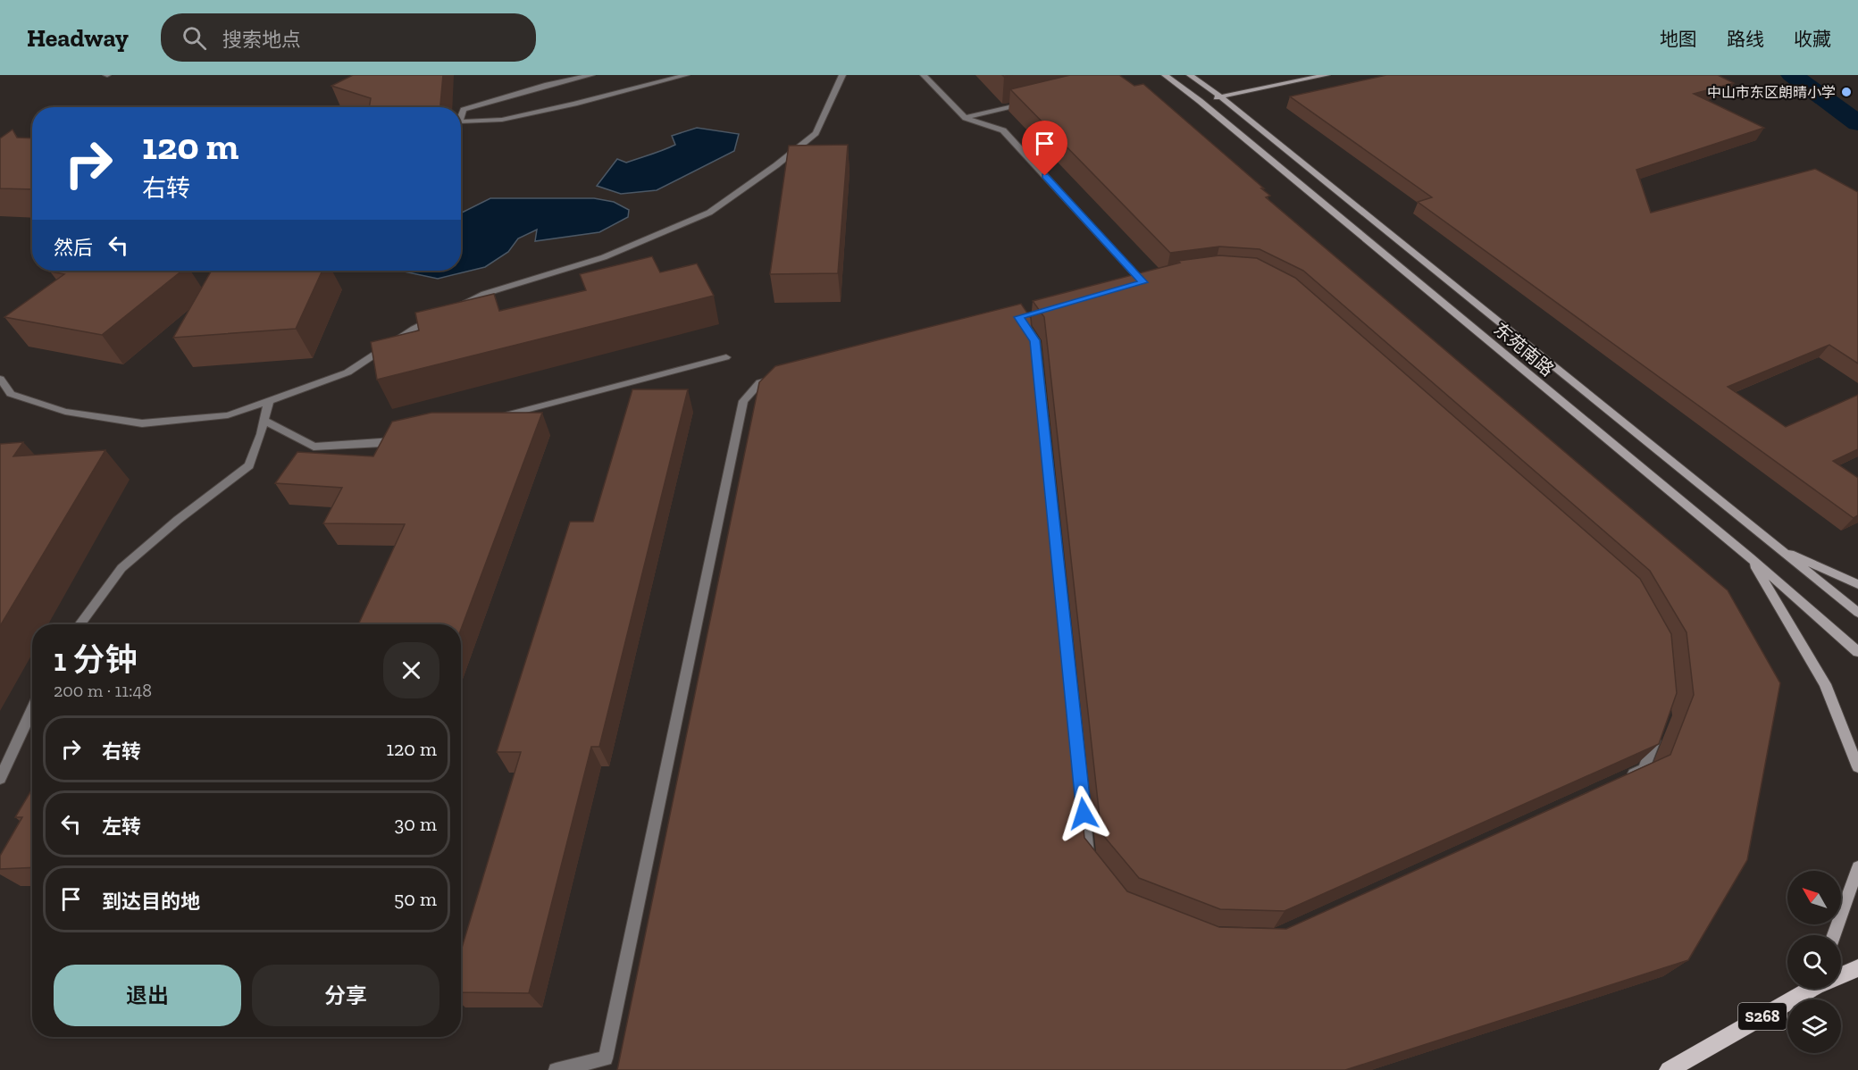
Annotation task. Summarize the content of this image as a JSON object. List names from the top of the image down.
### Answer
{
  "streets": {
    "main road": ["S268"],
    "street": ["东苑南路"]
  },
  "places": ["中山市东区朗晴小学"],
  "north": "top left",
  "page": {
    "header": "Headway",
    "search": "搜索地点",
    "nav": ["地图", "路线", "收藏"],
    "turn": ["120 m", "右转"],
    "then": "然后",
    "heading": ["1 分钟", "200 m · 11:48"],
    "list": [
      {
        "name": "右转",
        "value": "120 m"
      },
      {
        "name": "左转",
        "value": "30 m"
      },
      {
        "name": "到达目的地",
        "value": "50 m"
      }
    ],
    "buttons": ["退出", "分享"]
  }
}
